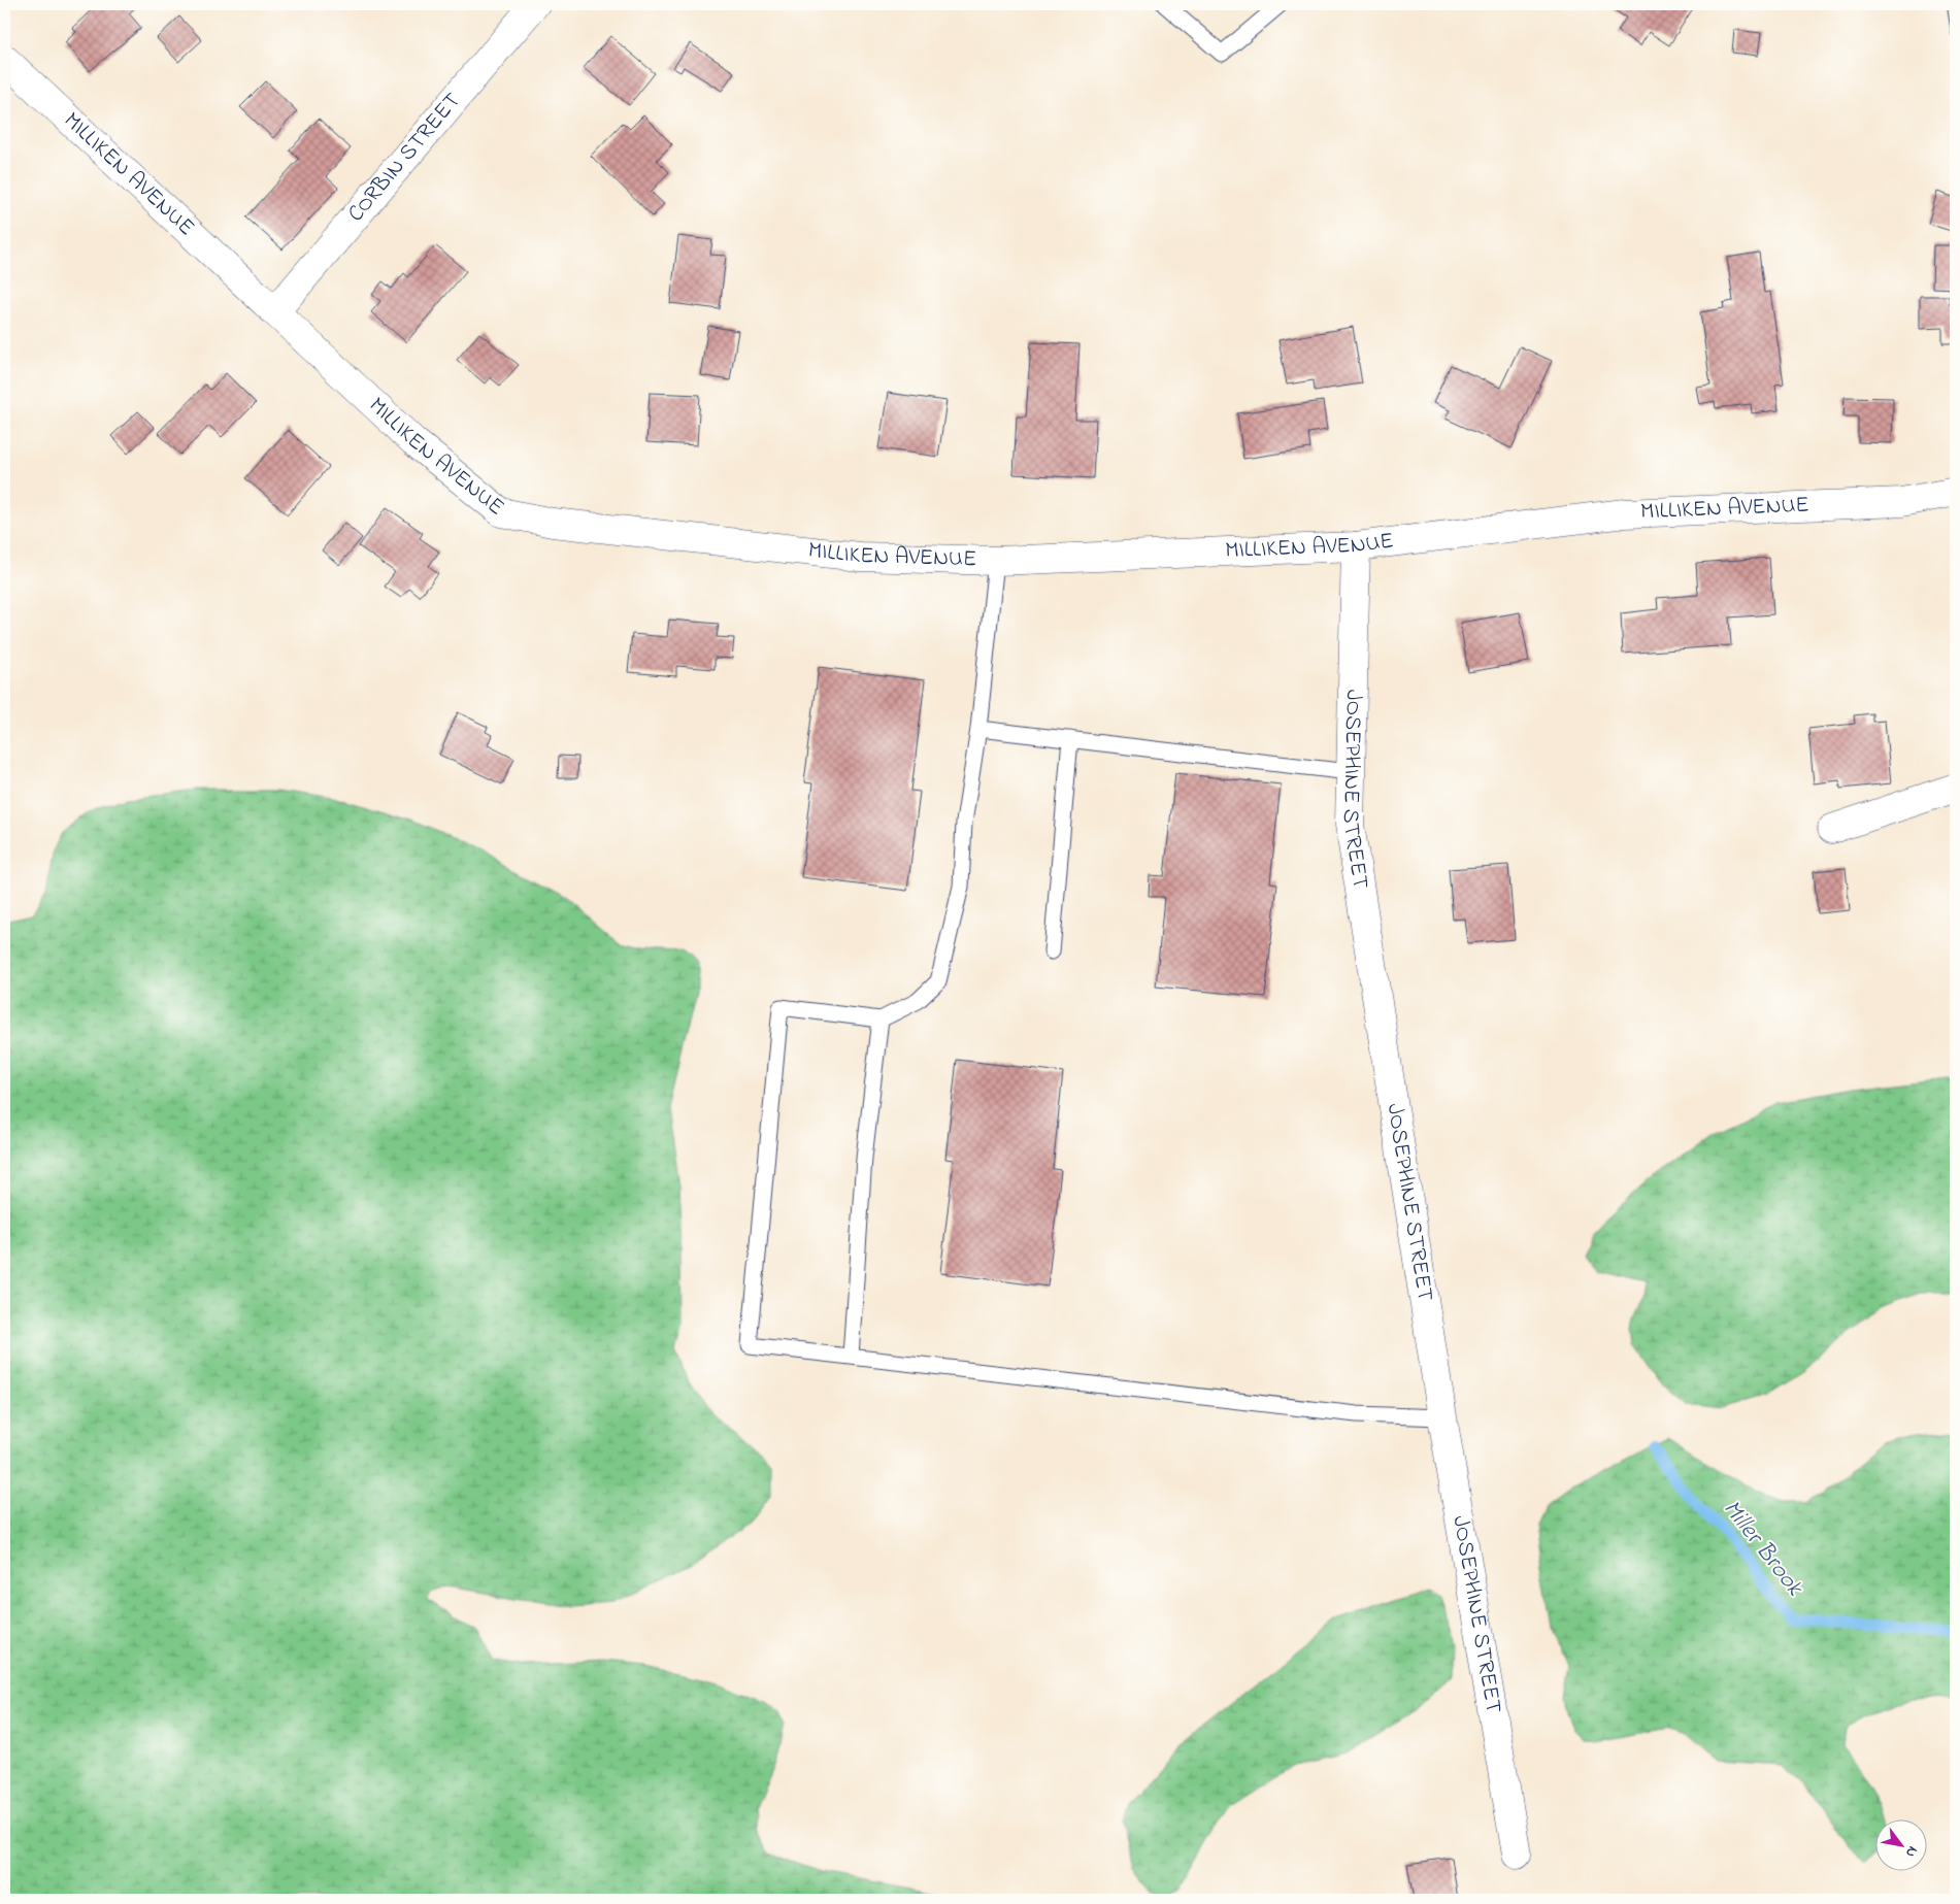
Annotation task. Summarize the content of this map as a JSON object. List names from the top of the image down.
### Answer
{
  "streets": {
    "street": ["CORBIN STREET", "MILLIKEN AVENUE", "JOSEPHINE STREET"]
  },
  "crossings": [
    ["CORBIN STREET", "MILLIKEN AVENUE"],
    ["MILLIKEN AVENUE", "JOSEPHINE STREET"]
  ],
  "water": ["Miller Brook"],
  "north": "bottom right"
}
